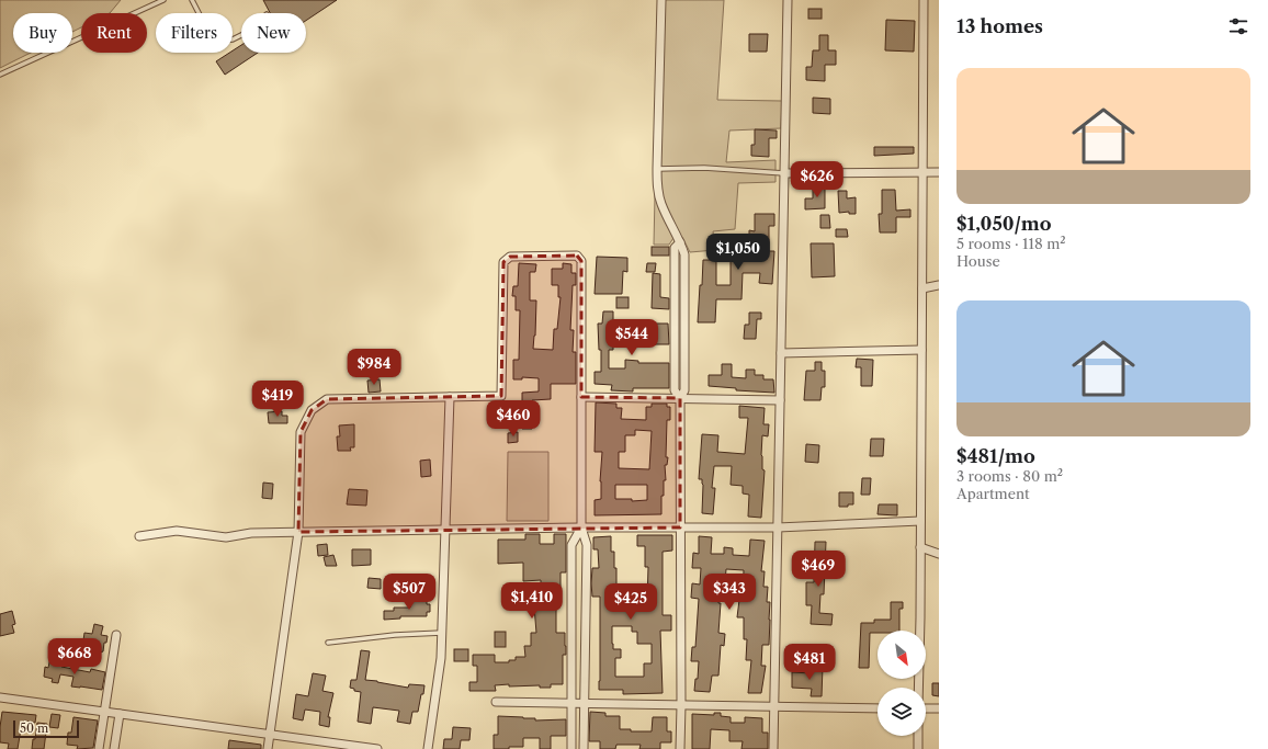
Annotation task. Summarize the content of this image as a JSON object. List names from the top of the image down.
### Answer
{
  "scale_bar": "50 m",
  "north": "bottom right",
  "page": {
    "heading": "13 homes",
    "chip": [
      "Buy",
      "Rent",
      "Filters",
      "New"
    ],
    "list": [
      {
        "name": "$1,050/mo",
        "note": "5 rooms · 118 m² · House"
      },
      {
        "name": "$481/mo",
        "note": "3 rooms · 80 m² · Apartment"
      }
    ],
    "price": [
      "$626",
      "$1,050",
      "$544",
      "$984",
      "$419",
      "$460",
      "$469",
      "$507",
      "$343",
      "$1,410",
      "$425",
      "$668",
      "$481"
    ],
    "scale": "50 m"
  }
}
